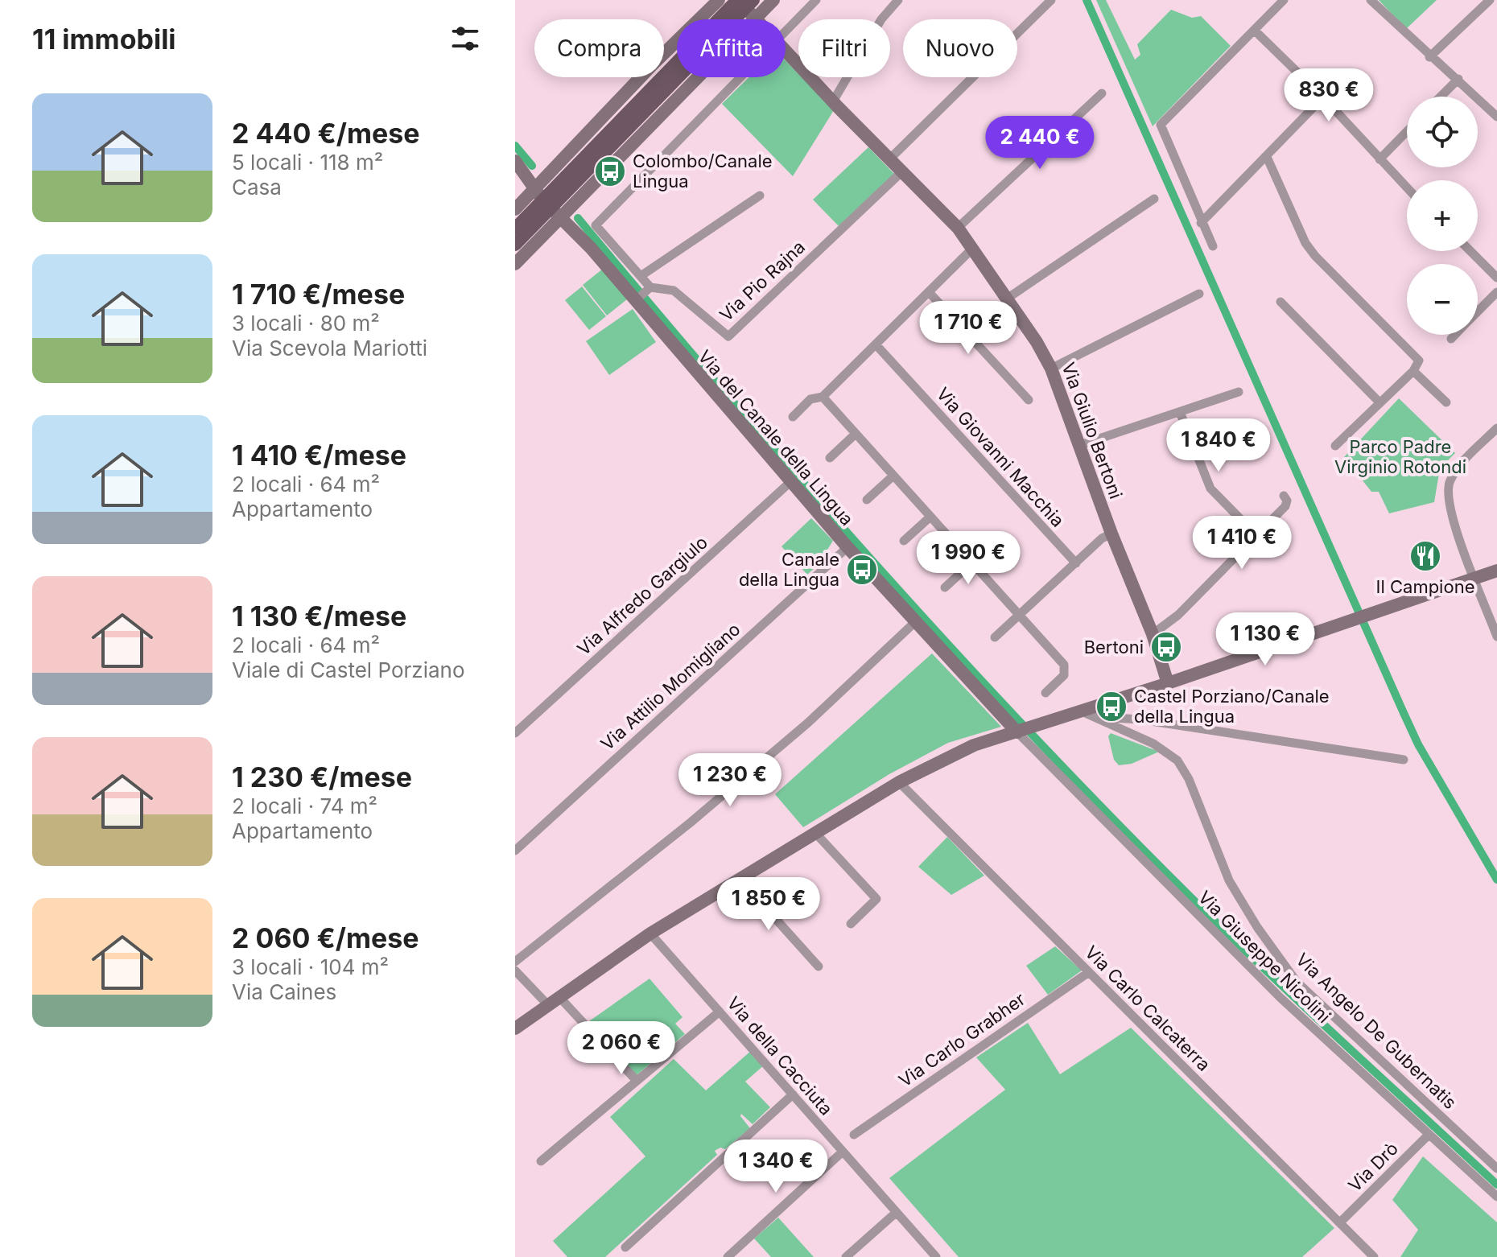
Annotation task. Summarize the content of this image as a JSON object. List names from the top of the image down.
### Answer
{
  "streets": {
    "street": [
      "Via Pio Rajna",
      "Via Giulio Bertoni",
      "Via del Canale della Lingua",
      "Via Giovanni Macchia",
      "Via Alfredo Gargiulo",
      "Via Attilio Momigliano",
      "Via Giuseppe Nicolini",
      "Via Carlo Calcaterra",
      "Via Angelo De Gubernatis",
      "Via Carlo Grabher",
      "Via della Cacciuta",
      "Via Drò"
    ]
  },
  "crossings": [
    ["Via Pio Rajna", "Via Giulio Bertoni"],
    ["Via del Canale della Lingua", "Via Alfredo Gargiulo"],
    ["Via del Canale della Lingua", "Via Attilio Momigliano"],
    ["Via del Canale della Lingua", "Via Giuseppe Nicolini"],
    ["Via Giuseppe Nicolini", "Via Drò"],
    ["Via Carlo Calcaterra", "Via Carlo Grabher"],
    ["Via Carlo Calcaterra", "Via Drò"]
  ],
  "parks": ["Parco Padre Virginio Rotondi"],
  "places": {
    "bus stop": [
      "Colombo/Canale Lingua",
      "Canale della Lingua",
      "Bertoni",
      "Castel Porziano/Canale della Lingua"
    ],
    "restaurant": ["Il Campione"]
  },
  "page": {
    "heading": "11 immobili",
    "chip": [
      "Compra",
      "Affitta",
      "Filtri",
      "Nuovo"
    ],
    "price": [
      "830 €",
      "2 440 €",
      "1 710 €",
      "1 840 €",
      "1 410 €",
      "1 990 €",
      "1 130 €",
      "1 230 €",
      "1 850 €",
      "2 060 €",
      "1 340 €"
    ],
    "list": [
      {
        "name": "2 440 €/mese",
        "note": "5 locali · 118 m² · Casa"
      },
      {
        "name": "1 710 €/mese",
        "note": "3 locali · 80 m² · Via Scevola Mariotti"
      },
      {
        "name": "1 410 €/mese",
        "note": "2 locali · 64 m² · Appartamento"
      },
      {
        "name": "1 130 €/mese",
        "note": "2 locali · 64 m² · Viale di Castel Porziano"
      },
      {
        "name": "1 230 €/mese",
        "note": "2 locali · 74 m² · Appartamento"
      },
      {
        "name": "2 060 €/mese",
        "note": "3 locali · 104 m² · Via Caines"
      }
    ],
    "map_buttons": ["+", "−"]
  }
}
